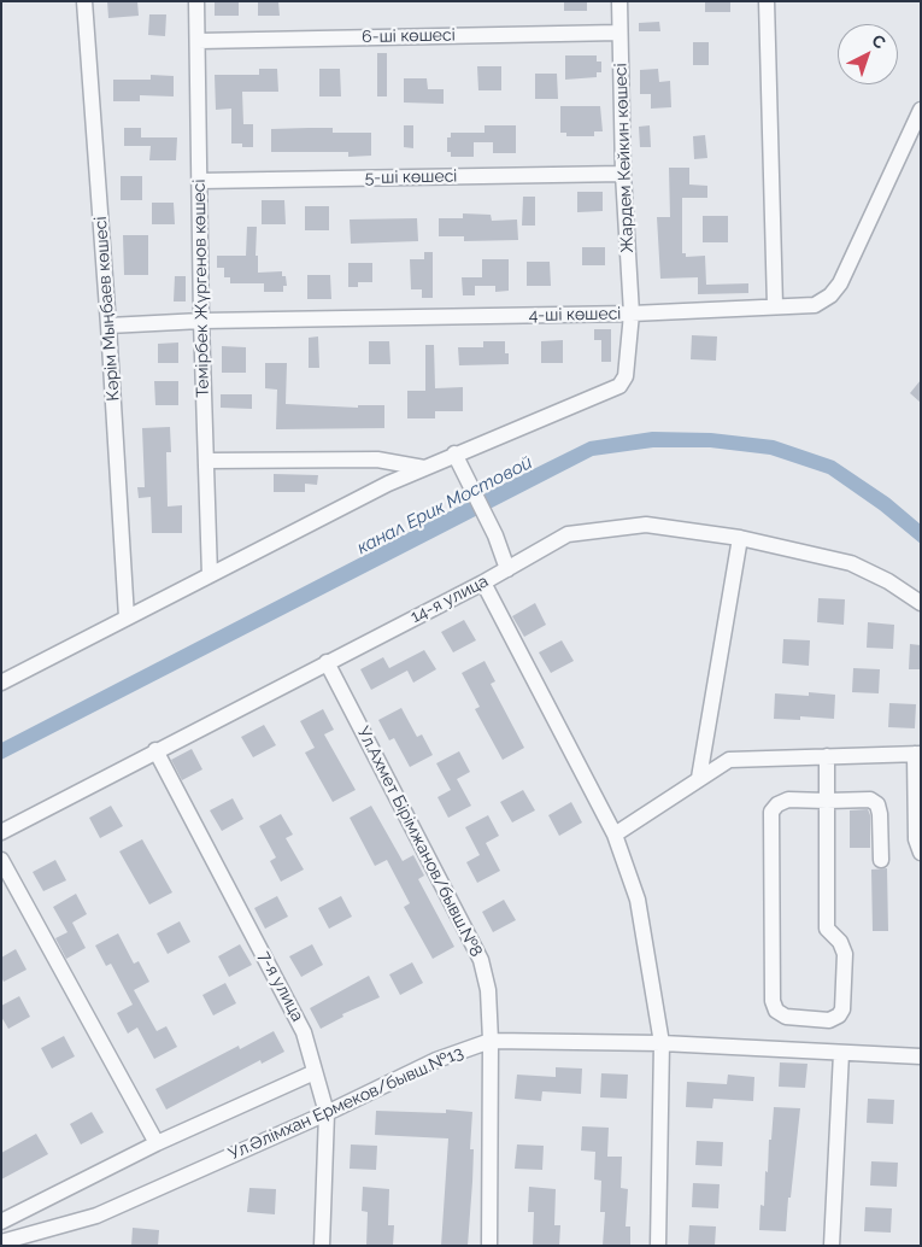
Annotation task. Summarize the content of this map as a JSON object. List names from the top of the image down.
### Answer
{
  "streets": {
    "street": [
      "6-ші көшесі",
      "Жардем Кейкин көшесі",
      "5-ші көшесі",
      "Темірбек Жүргенов көшесі",
      "Кәрім Мыңбаев көшесі",
      "4-ші көшесі",
      "14-я улица",
      "Ул.Ахмет Бірімжанов/бывш.№8",
      "7-я улица",
      "Ул.Әлімхан Ермеков/бывш.№13"
    ]
  },
  "crossings": [
    ["6-ші көшесі", "Жардем Кейкин көшесі"],
    ["6-ші көшесі", "Темірбек Жүргенов көшесі"],
    ["Жардем Кейкин көшесі", "5-ші көшесі"],
    ["Жардем Кейкин көшесі", "4-ші көшесі"],
    ["5-ші көшесі", "Темірбек Жүргенов көшесі"],
    ["Темірбек Жүргенов көшесі", "4-ші көшесі"],
    ["Кәрім Мыңбаев көшесі", "4-ші көшесі"],
    ["14-я улица", "Ул.Ахмет Бірімжанов/бывш.№8"],
    ["14-я улица", "7-я улица"],
    ["Ул.Ахмет Бірімжанов/бывш.№8", "Ул.Әлімхан Ермеков/бывш.№13"],
    ["7-я улица", "Ул.Әлімхан Ермеков/бывш.№13"]
  ],
  "water": ["канал Ерик Мостовой"],
  "north": "top right"
}
